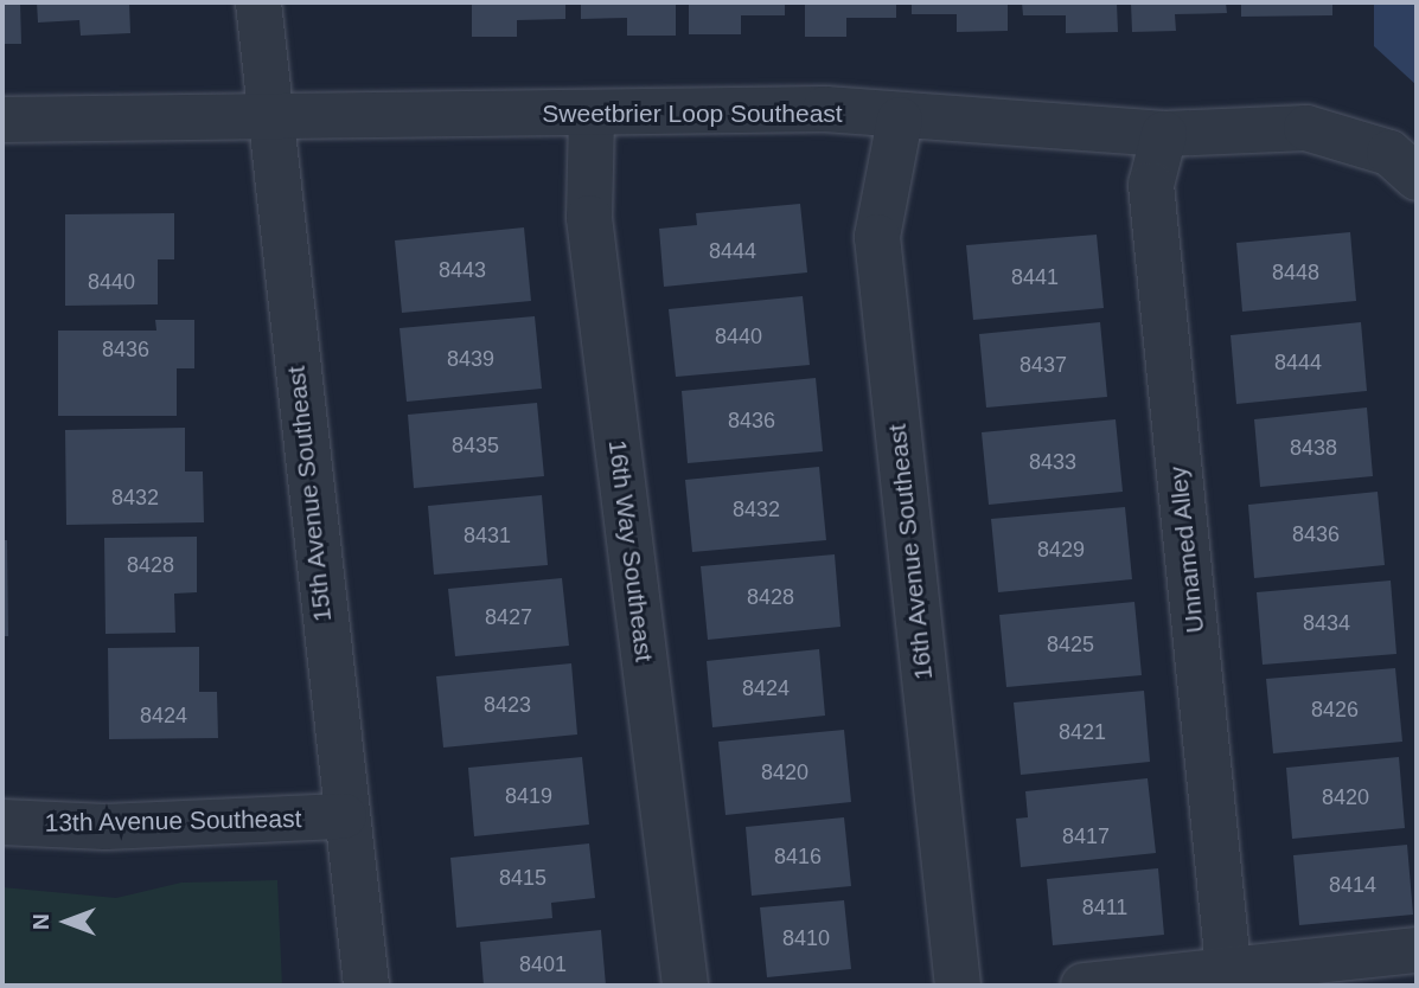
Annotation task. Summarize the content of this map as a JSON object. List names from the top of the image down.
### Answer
{
  "streets": {
    "street": [
      "Sweetbrier Loop Southeast",
      "15th Avenue Southeast",
      "Unnamed Alley",
      "16th Way Southeast",
      "16th Avenue Southeast",
      "13th Avenue Southeast"
    ]
  },
  "crossings": [
    ["Sweetbrier Loop Southeast", "15th Avenue Southeast"],
    ["Sweetbrier Loop Southeast", "Unnamed Alley"],
    ["Sweetbrier Loop Southeast", "16th Way Southeast"],
    ["Sweetbrier Loop Southeast", "16th Avenue Southeast"],
    ["15th Avenue Southeast", "13th Avenue Southeast"]
  ],
  "house_numbers": [
    "8444",
    "8443",
    "8448",
    "8441",
    "8440",
    "8440",
    "8436",
    "8439",
    "8444",
    "8437",
    "8436",
    "8435",
    "8438",
    "8433",
    "8432",
    "8432",
    "8436",
    "8431",
    "8429",
    "8428",
    "8428",
    "8427",
    "8434",
    "8425",
    "8424",
    "8423",
    "8426",
    "8424",
    "8421",
    "8420",
    "8419",
    "8420",
    "8417",
    "8416",
    "8415",
    "8414",
    "8411",
    "8410",
    "8401"
  ],
  "north": "left"
}
